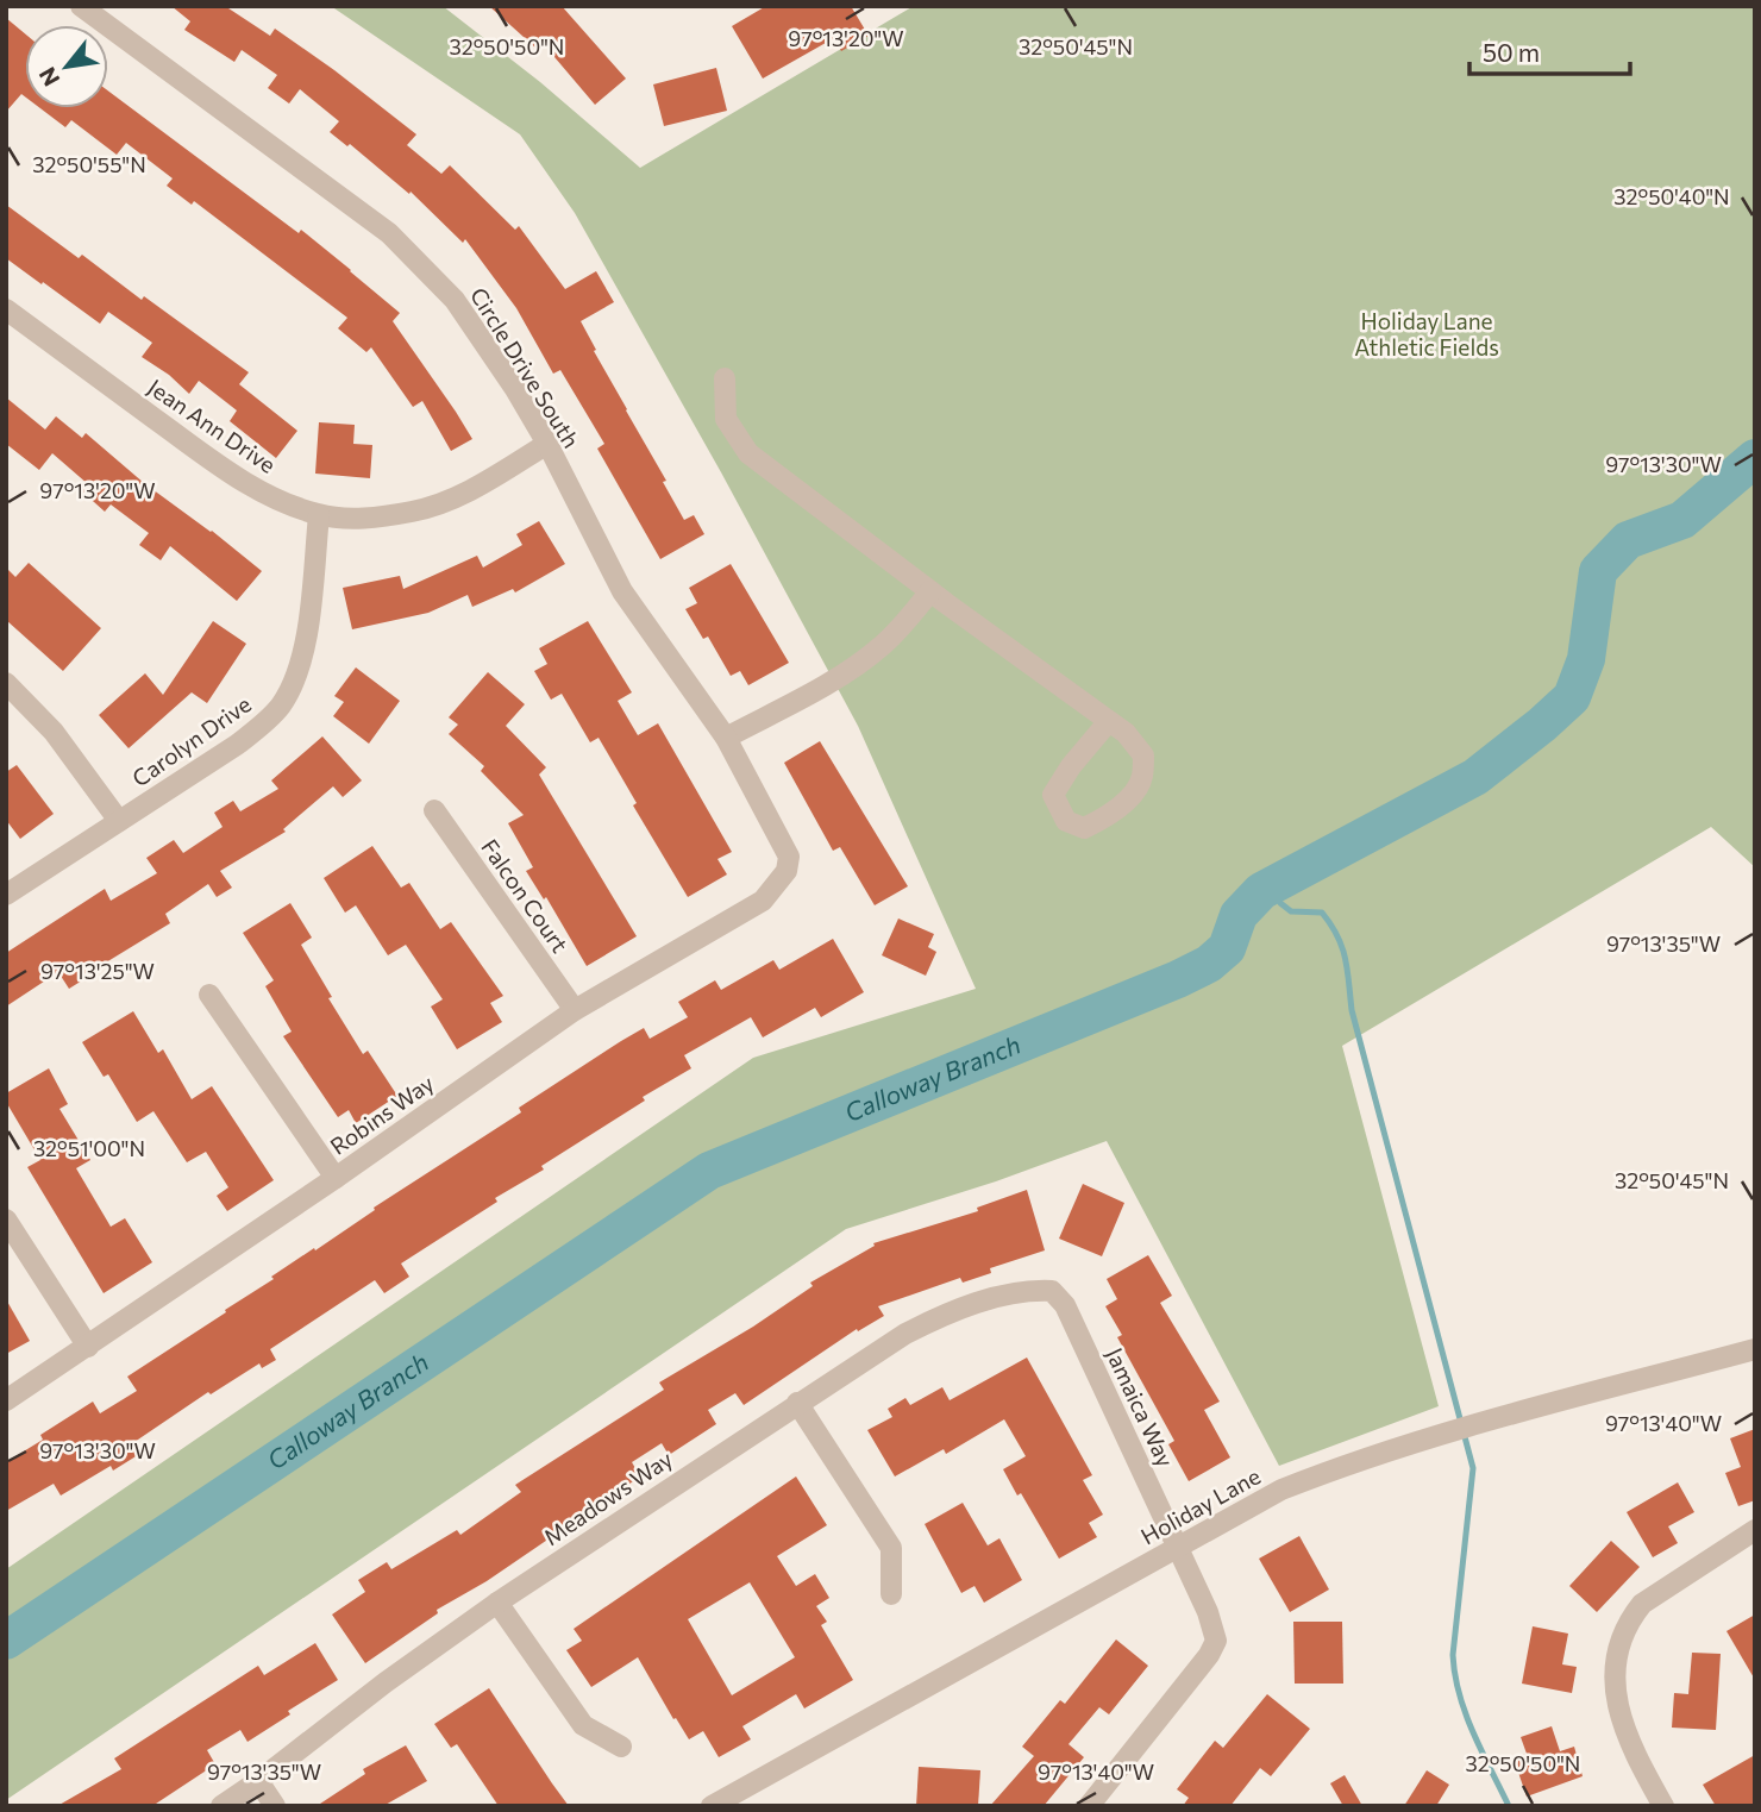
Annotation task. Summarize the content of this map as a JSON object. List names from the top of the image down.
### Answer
{
  "streets": {
    "street": [
      "Circle Drive South",
      "Jean Ann Drive",
      "Carolyn Drive",
      "Falcon Court",
      "Robins Way",
      "Jamaica Way",
      "Meadows Way",
      "Holiday Lane"
    ]
  },
  "crossings": [
    ["Circle Drive South", "Jean Ann Drive"],
    ["Circle Drive South", "Robins Way"],
    ["Jean Ann Drive", "Carolyn Drive"],
    ["Falcon Court", "Robins Way"],
    ["Jamaica Way", "Meadows Way"],
    ["Jamaica Way", "Holiday Lane"]
  ],
  "water": ["Calloway Branch"],
  "parks": ["Holiday Lane Athletic Fields"],
  "scale_bar": "50 m",
  "north": "bottom left",
  "coordinates": [
    "97°13'20\"W",
    "32°50'50\"N",
    "32°50'45\"N",
    "32°50'55\"N",
    "32°50'40\"N",
    "97°13'30\"W",
    "97°13'35\"W",
    "97°13'25\"W",
    "32°51'00\"N",
    "97°13'40\"W"
  ]
}
